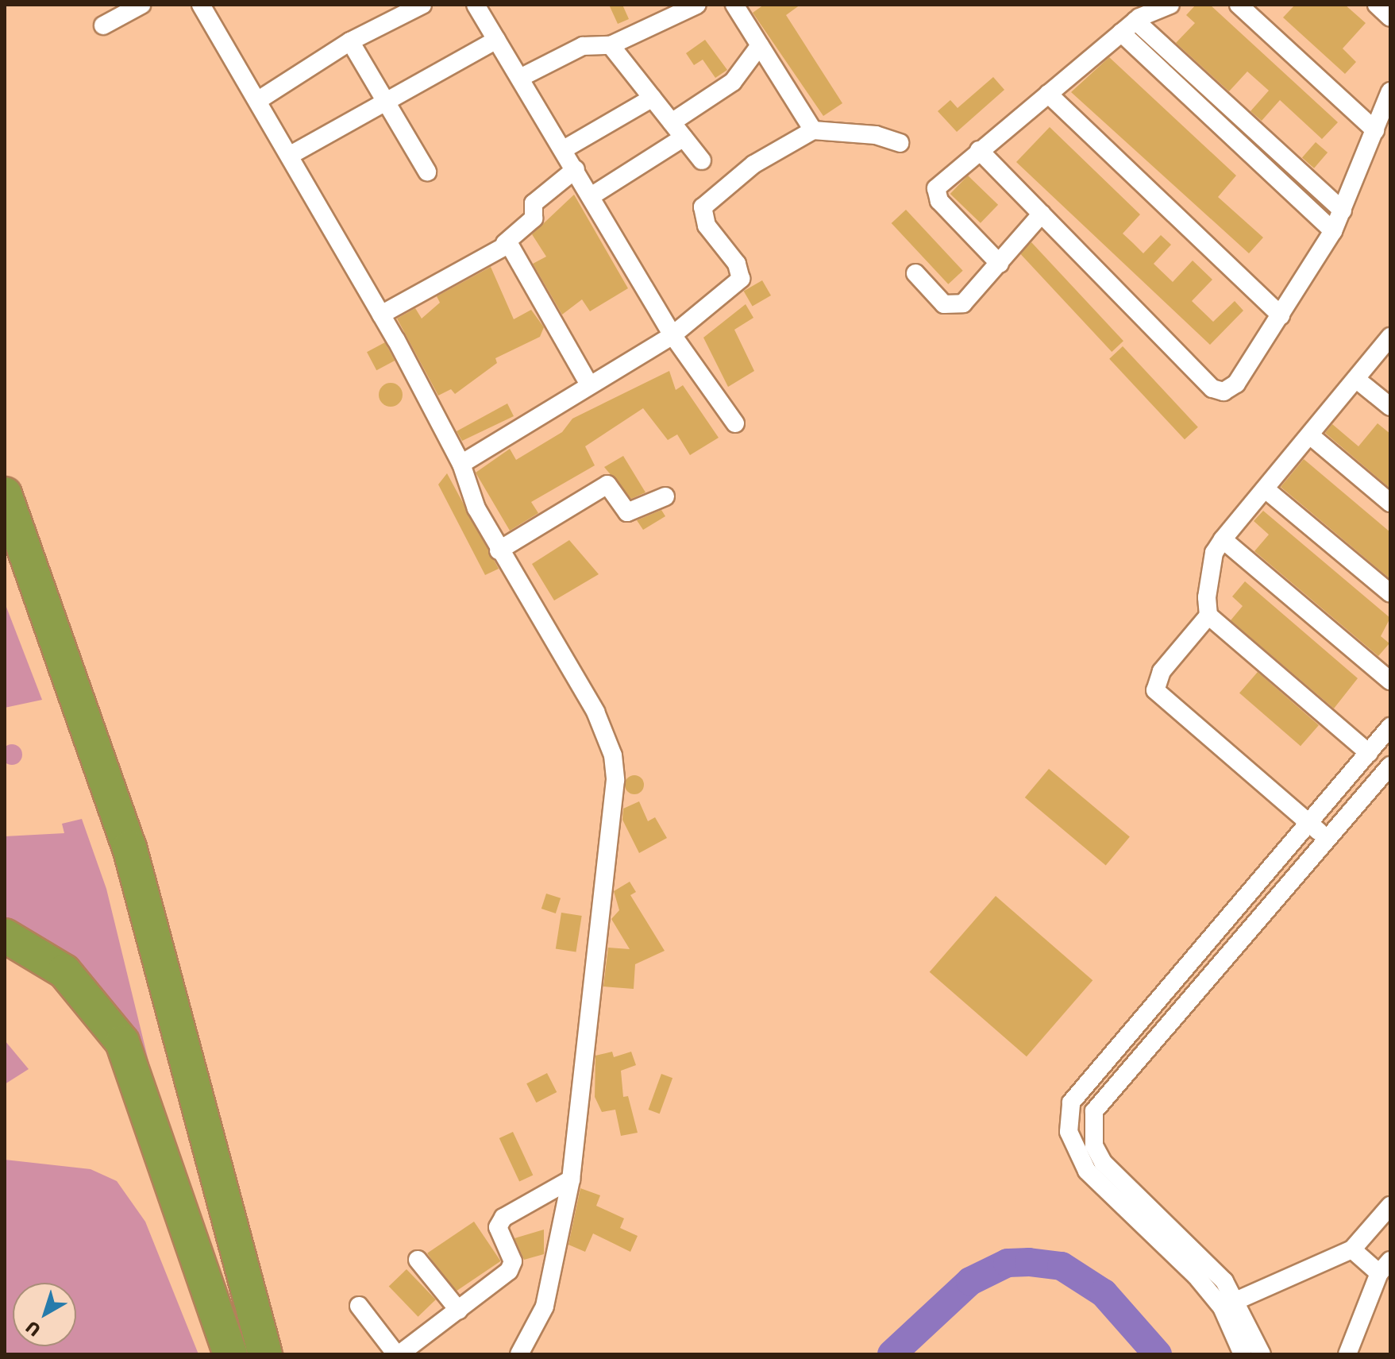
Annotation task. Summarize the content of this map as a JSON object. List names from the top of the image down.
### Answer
{
  "north": "bottom left"
}
